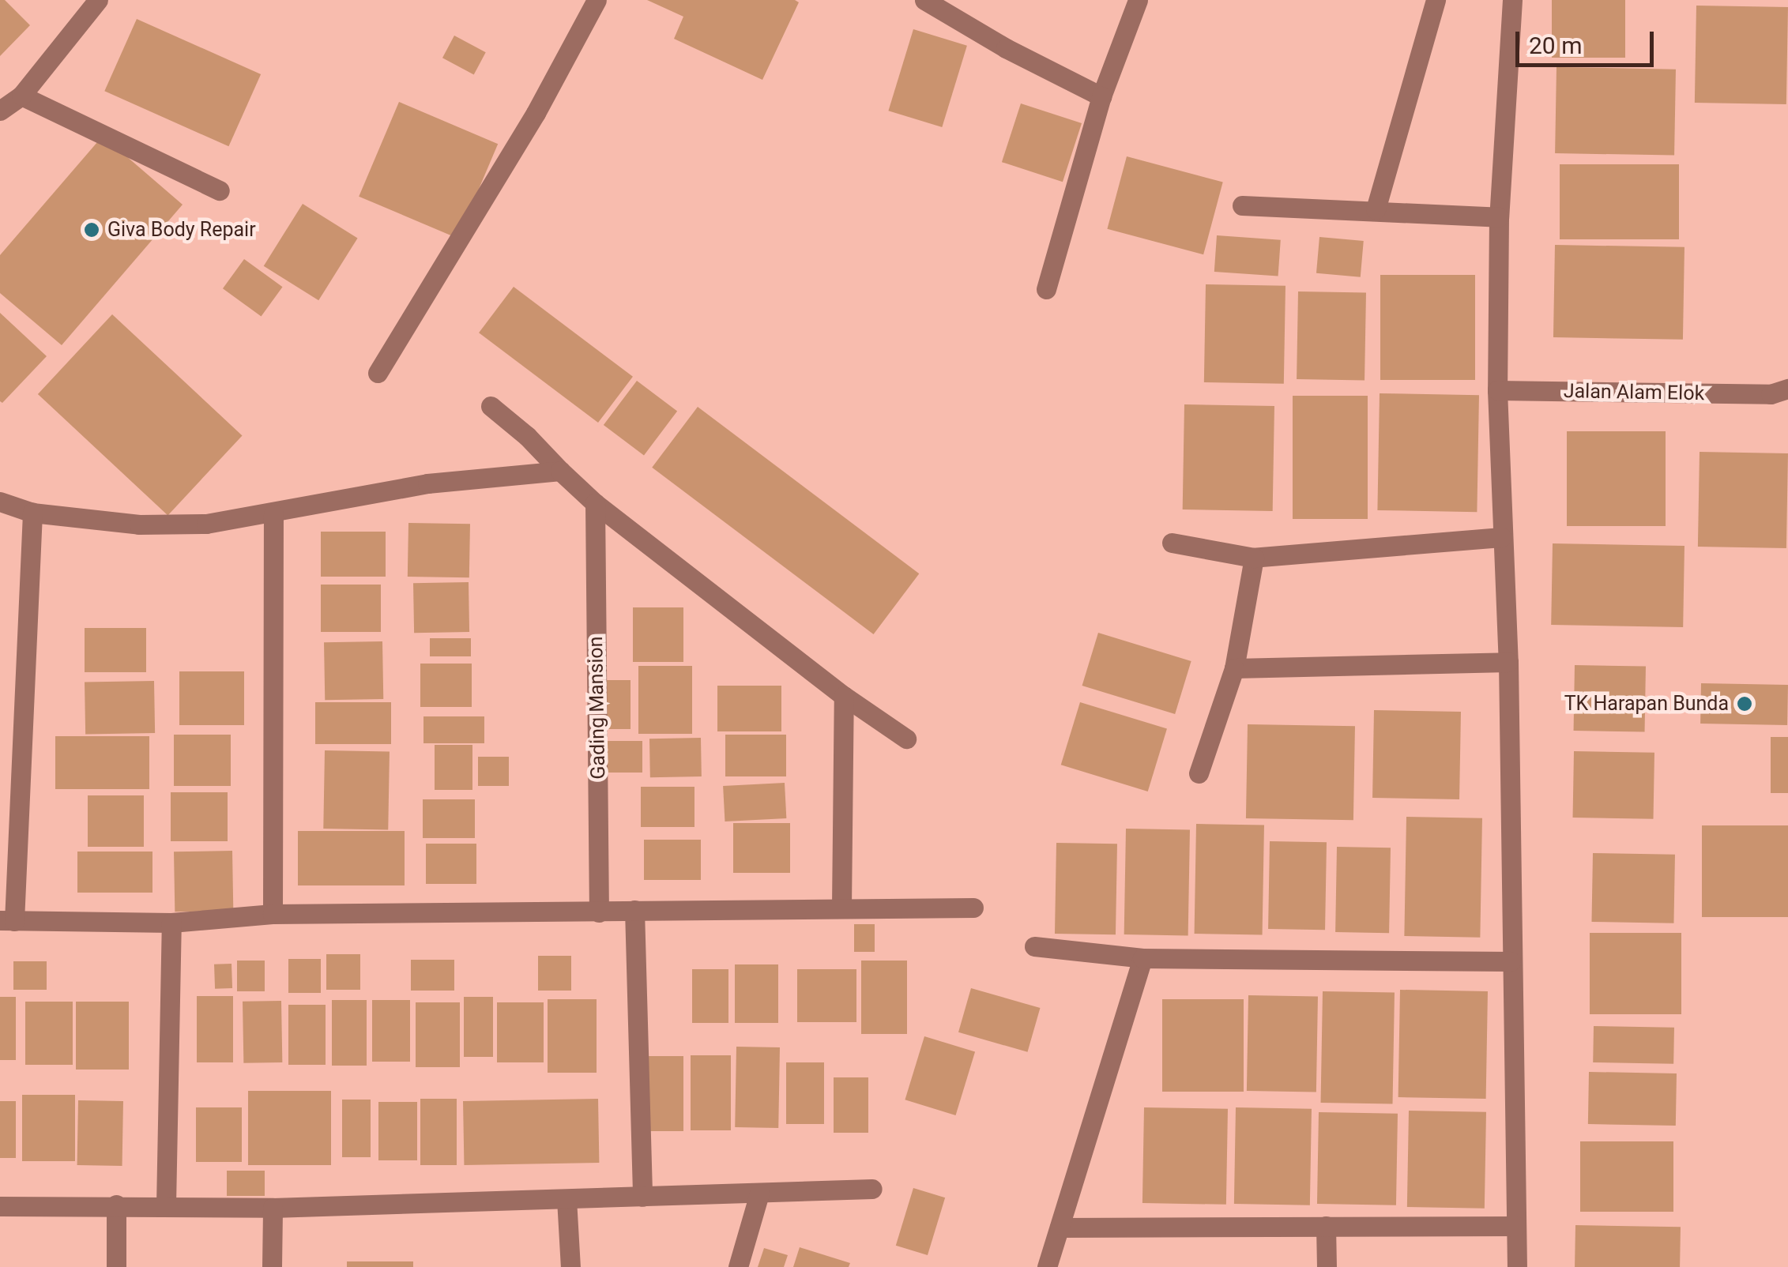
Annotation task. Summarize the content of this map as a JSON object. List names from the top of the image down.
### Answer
{
  "streets": {
    "street": ["Jalan Alam Elok", "Gading Mansion"]
  },
  "places": ["Giva Body Repair", "TK Harapan Bunda"],
  "scale_bar": "20 m"
}
